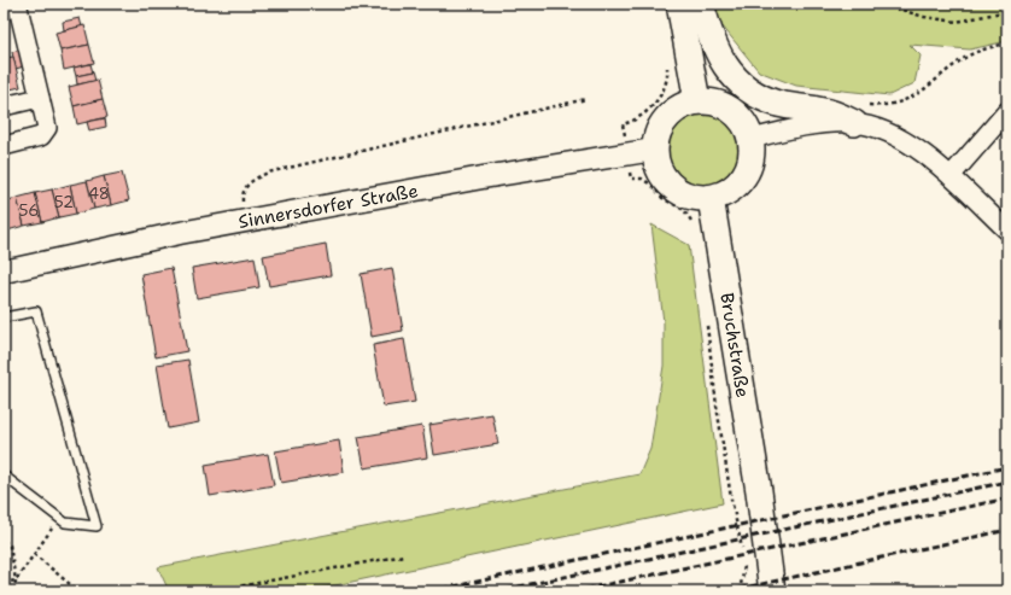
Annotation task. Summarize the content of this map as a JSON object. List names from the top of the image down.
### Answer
{
  "streets": {
    "main road": ["Bruchstraße"],
    "street": ["Sinnersdorfer Straße"]
  },
  "crossings": [
    ["Sinnersdorfer Straße", "Bruchstraße"]
  ],
  "house_numbers": ["48", "52", "56"]
}
